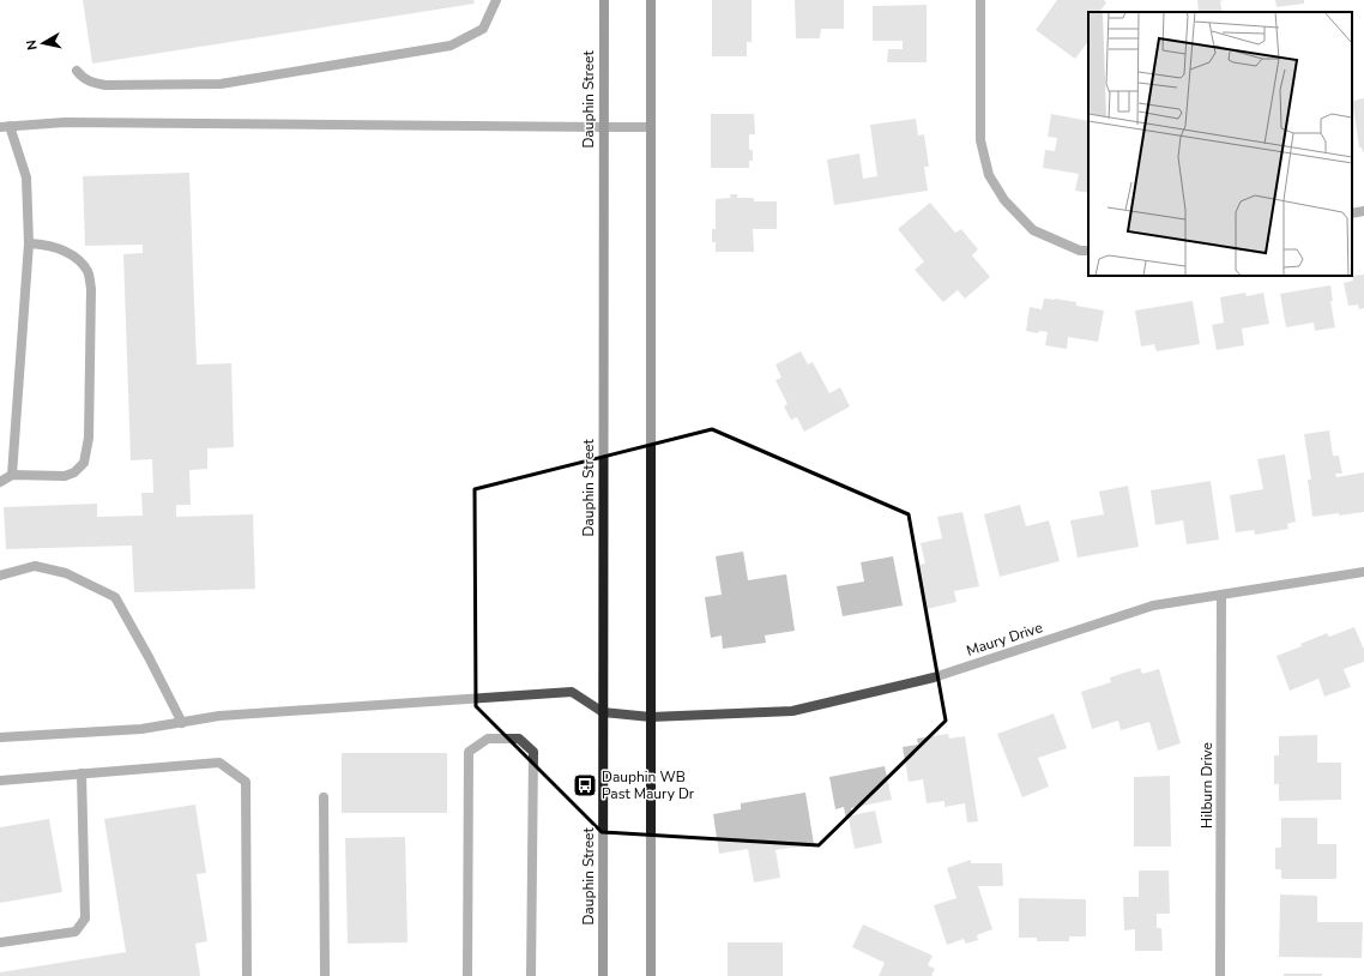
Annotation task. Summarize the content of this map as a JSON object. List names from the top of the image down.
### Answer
{
  "streets": {
    "main road": ["Dauphin Street"],
    "street": ["Maury Drive", "Hilburn Drive"]
  },
  "crossings": [
    ["Dauphin Street", "Maury Drive"],
    ["Maury Drive", "Hilburn Drive"]
  ],
  "places": {
    "bus stop": ["Dauphin WB Past Maury Dr"]
  },
  "north": "left"
}
